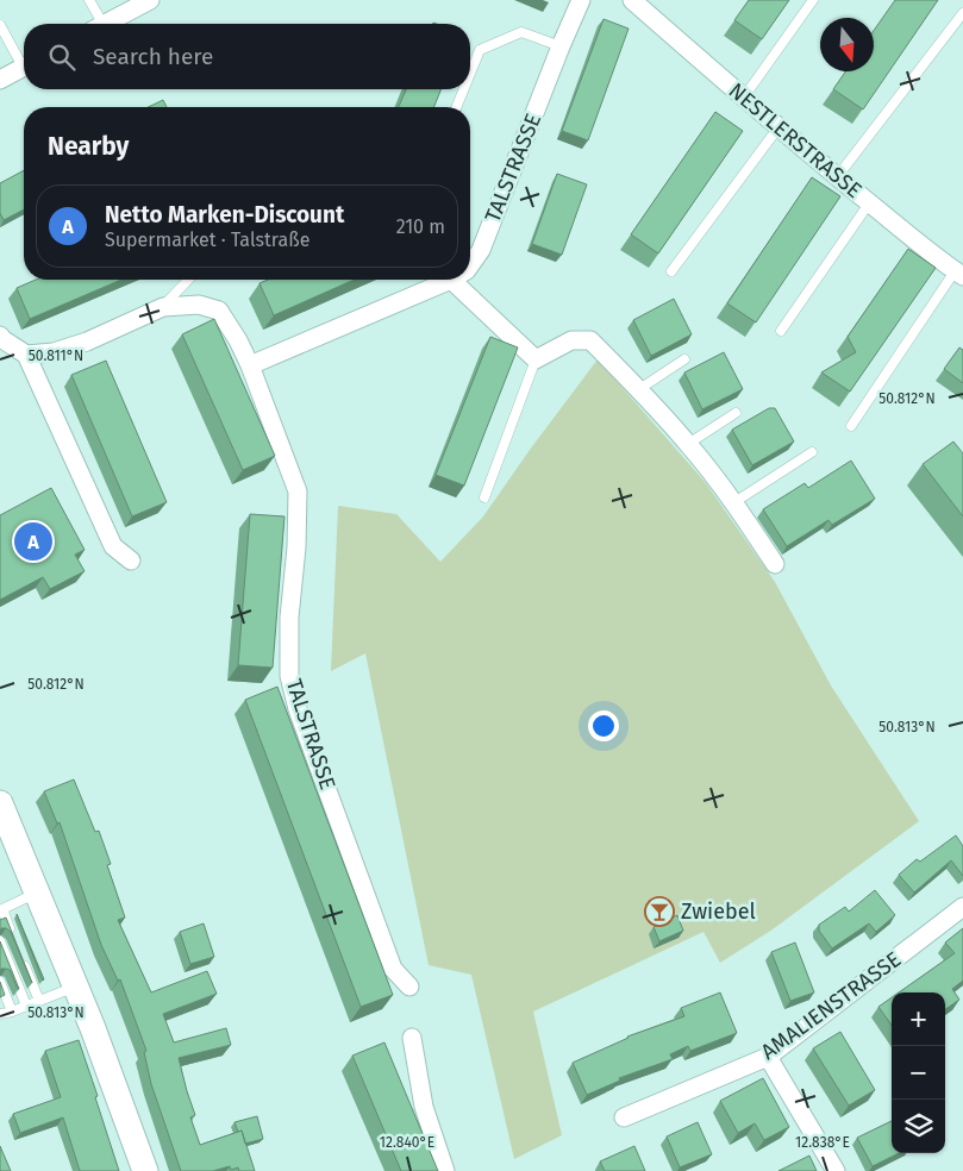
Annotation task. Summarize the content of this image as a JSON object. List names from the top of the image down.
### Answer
{
  "streets": {
    "street": ["NESTLERSTRASSE", "TALSTRASSE", "AMALIENSTRASSE"]
  },
  "places": {
    "bar": ["Zwiebel"]
  },
  "north": "bottom",
  "page": {
    "search": "Search here",
    "heading": "Nearby",
    "list": [
      {
        "mark": "A",
        "name": "Netto Marken-Discount",
        "note": "Supermarket · Talstraße",
        "value": "210 m"
      }
    ],
    "pins": "A",
    "map_buttons": ["+", "−"]
  },
  "coordinates": [
    "50.811°N",
    "50.812°N",
    "50.813°N",
    "12.840°E",
    "12.838°E"
  ]
}
